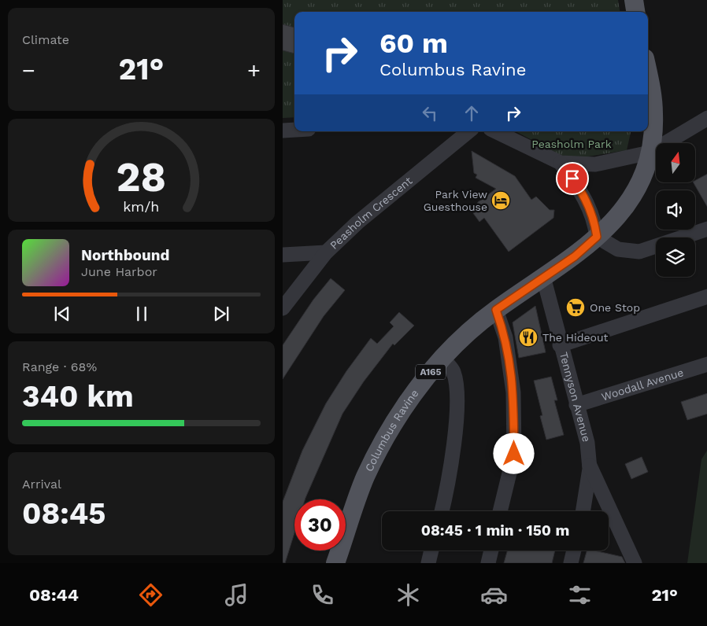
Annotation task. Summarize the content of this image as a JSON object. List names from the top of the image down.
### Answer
{
  "streets": {
    "main road": ["A165", "Columbus Ravine"],
    "street": ["Peasholm Crescent", "Woodall Avenue", "Tennyson Avenue"]
  },
  "crossings": [
    ["A165", "Columbus Ravine"],
    ["Woodall Avenue", "Tennyson Avenue"],
    ["Tennyson Avenue", "Columbus Ravine"]
  ],
  "parks": ["Peasholm Park"],
  "places": {
    "hotel": ["Park View Guesthouse"],
    "supermarket": ["One Stop"],
    "restaurant": ["The Hideout"]
  },
  "north": "top",
  "page": {
    "tile": [
      "Climate",
      ["Range · 68%", "340 km"],
      ["Arrival", "08:45"]
    ],
    "turn": ["60 m", "Columbus Ravine"],
    "heat": ["−", "21°", "+"],
    "song": ["Northbound", "June Harbor"],
    "limit": "30",
    "trip": "08:45 · 1 min · 150 m",
    "tabs": ["08:44", "21°"],
    "gauge": ["28", "km/h"]
  }
}
